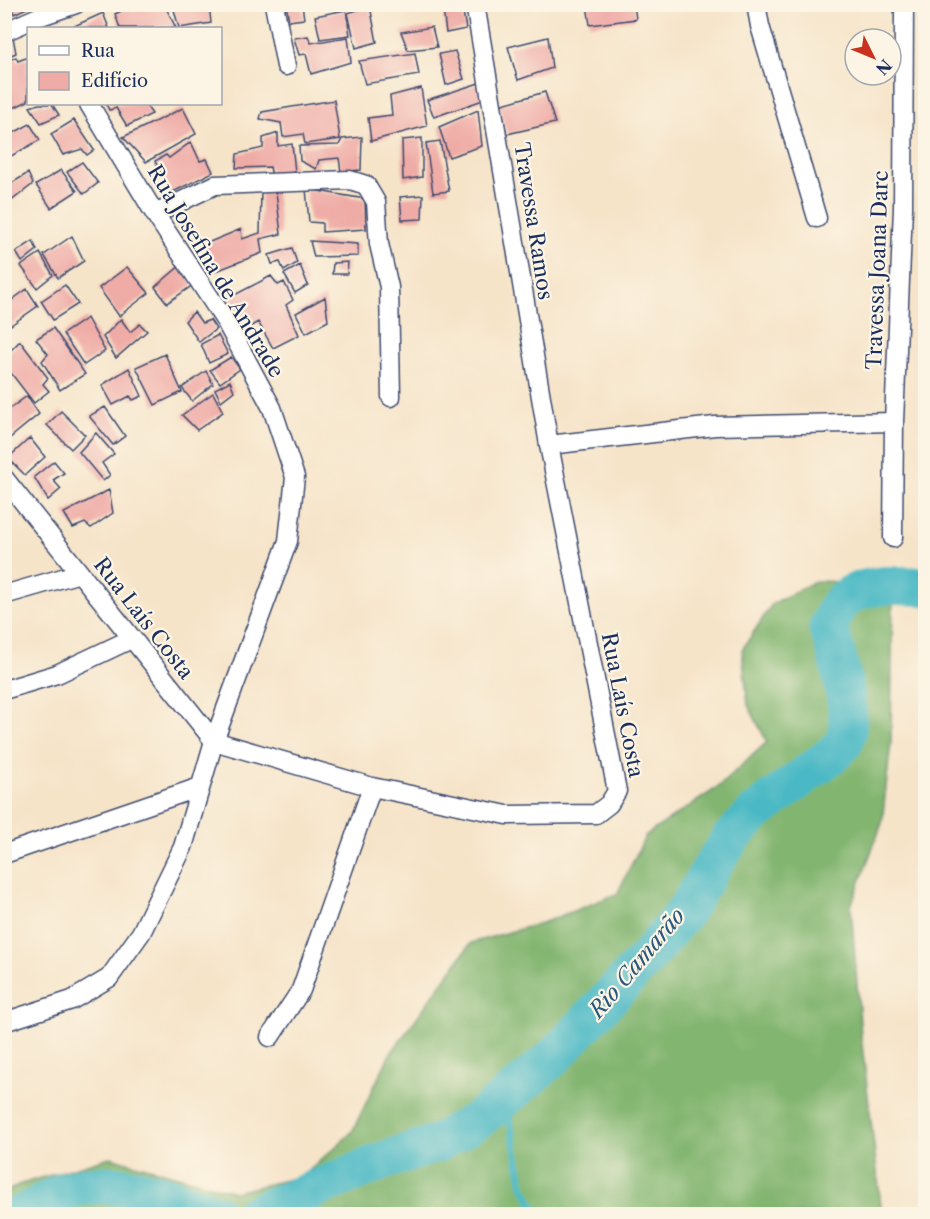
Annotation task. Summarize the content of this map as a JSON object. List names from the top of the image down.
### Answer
{
  "streets": {
    "street": [
      "Travessa Ramos",
      "Travessa Joana Darc",
      "Rua Josefina de Andrade",
      "Rua Laís Costa"
    ]
  },
  "crossings": [
    ["Travessa Ramos", "Rua Laís Costa"],
    ["Rua Josefina de Andrade", "Rua Laís Costa"]
  ],
  "water": ["Rio Camarão"],
  "legend": ["Rua", "Edifício"],
  "north": "bottom right"
}
